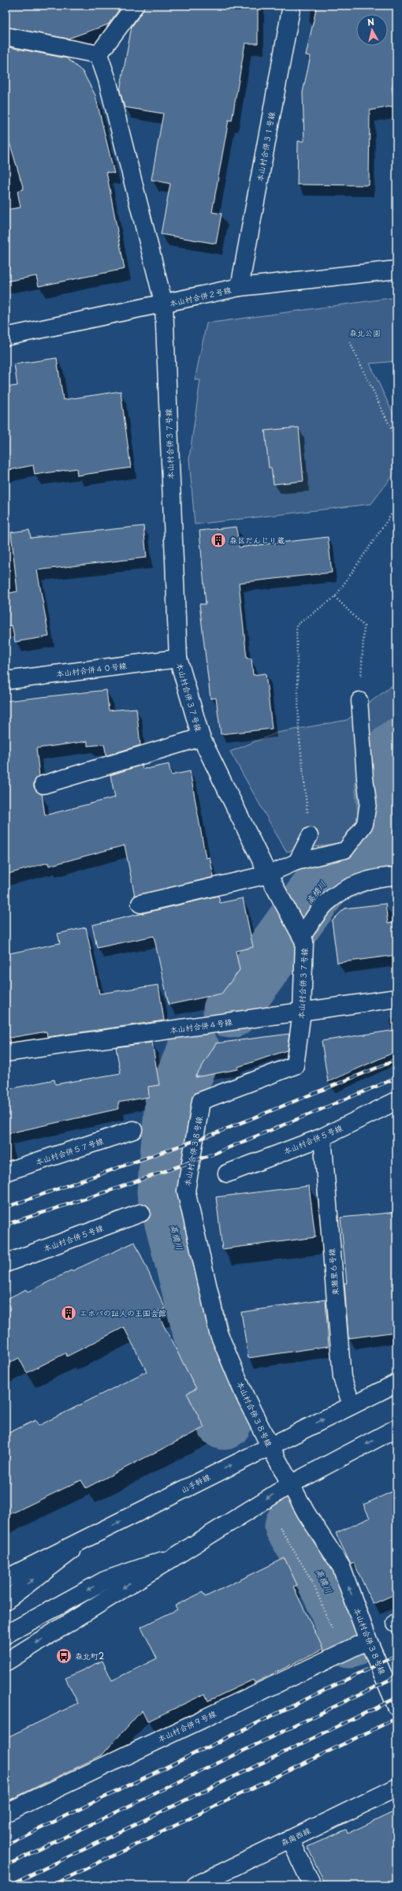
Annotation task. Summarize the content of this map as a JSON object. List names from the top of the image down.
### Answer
{
  "streets": {
    "street": [
      "本山村合併３１号線",
      "本山村合併２号線",
      "本山村合併３７号線",
      "本山村合併４０号線",
      "本山村合併４号線",
      "本山村合併５号線",
      "本山村合併５７号線",
      "本山村合併３８号線",
      "東灘里６号線",
      "山手幹線",
      "本山村合併９号線",
      "森南西線"
    ]
  },
  "crossings": [
    ["本山村合併３１号線", "本山村合併２号線"],
    ["本山村合併２号線", "本山村合併３７号線"],
    ["本山村合併３７号線", "本山村合併４０号線"],
    ["本山村合併３７号線", "本山村合併４号線"],
    ["本山村合併３７号線", "本山村合併３８号線"],
    ["本山村合併５号線", "東灘里６号線"],
    ["本山村合併３８号線", "山手幹線"],
    ["本山村合併３８号線", "本山村合併９号線"],
    ["東灘里６号線", "山手幹線"]
  ],
  "water": ["高橋川"],
  "parks": ["森北公園"],
  "places": {
    "building": ["森区だんじり蔵", "エホバの証人の王国会館"],
    "bus stop": ["森北町2"]
  },
  "north": "top"
}
